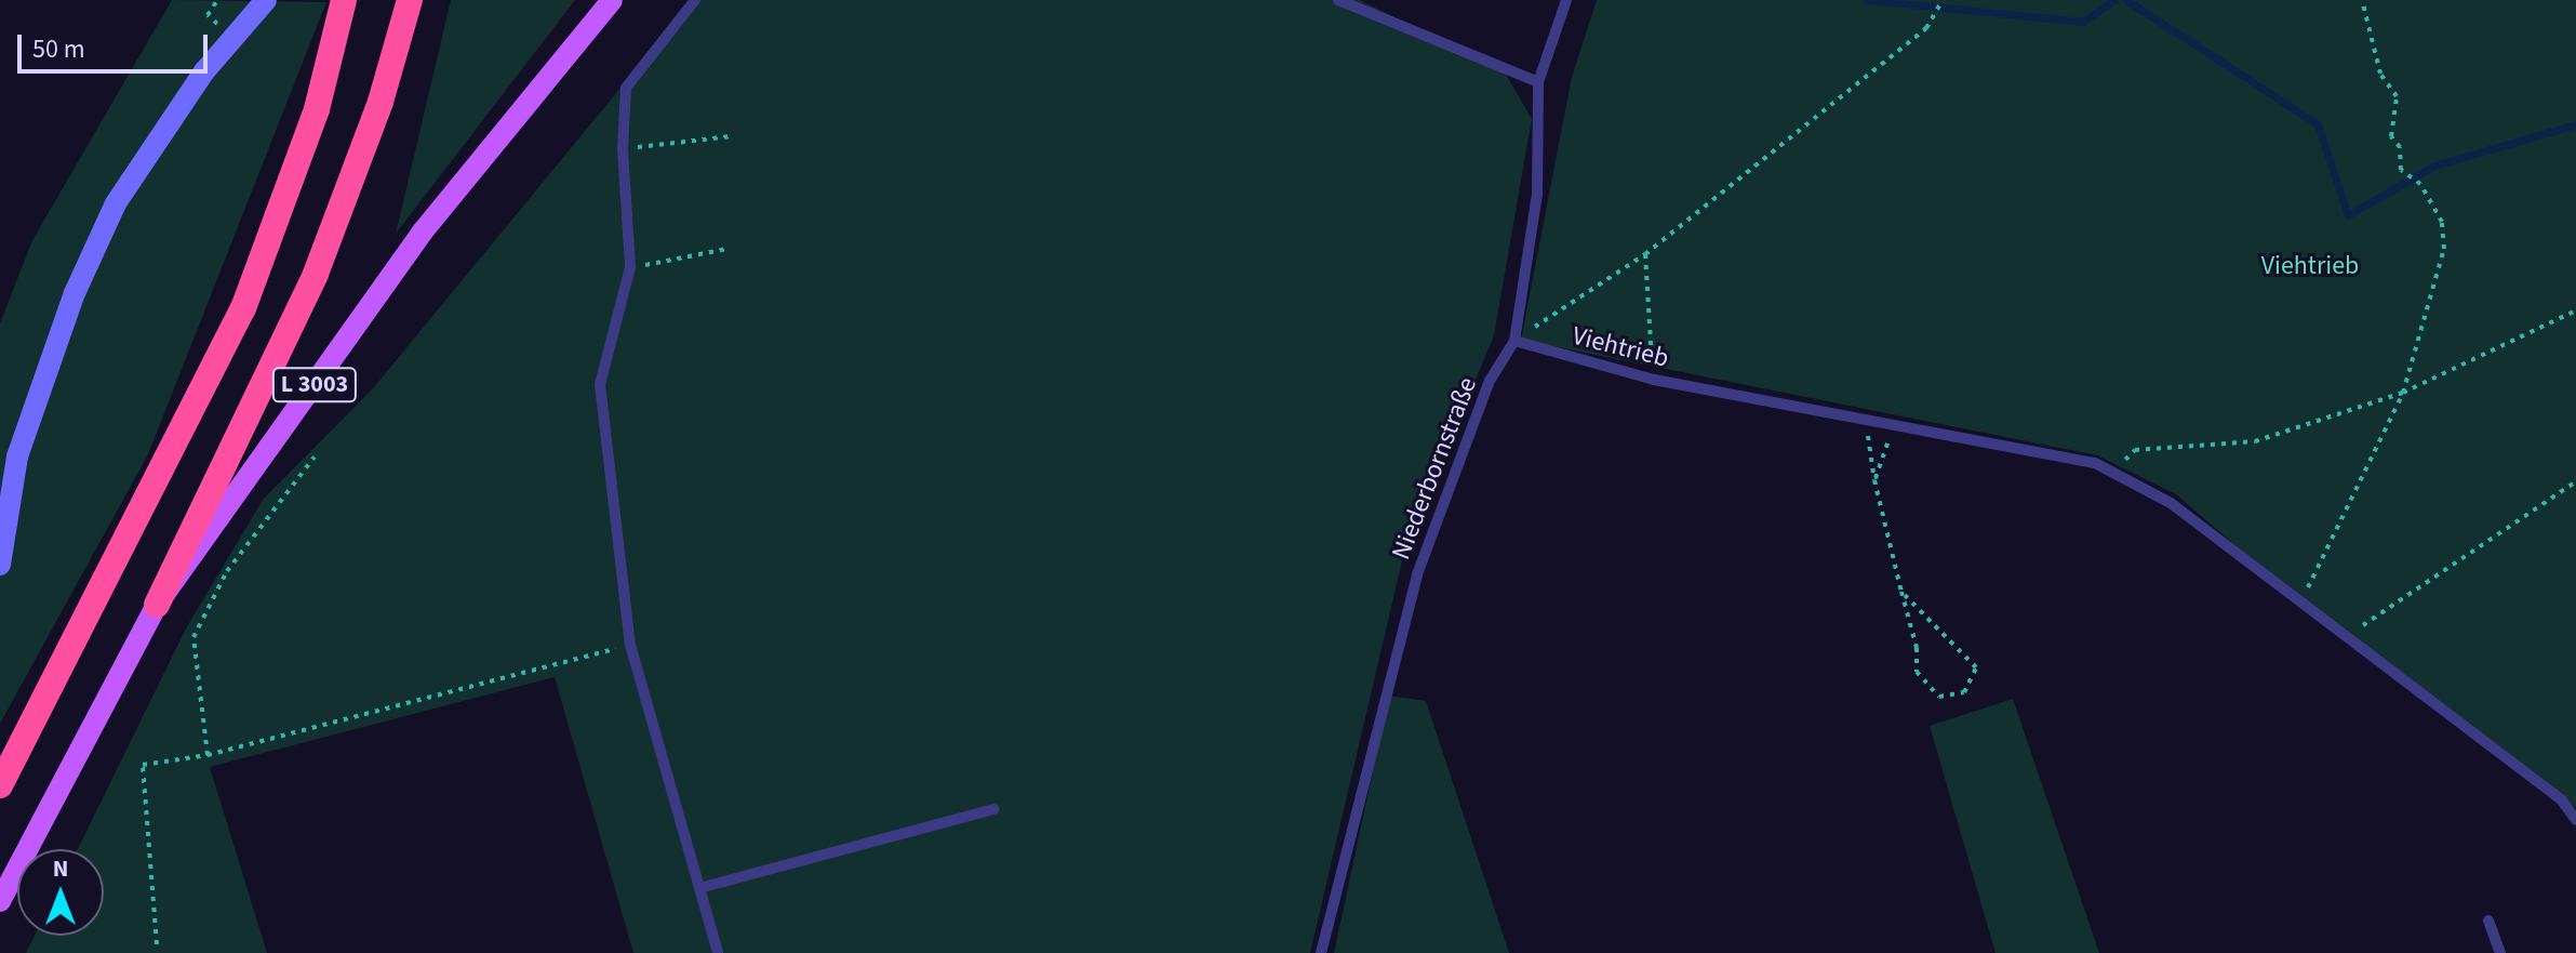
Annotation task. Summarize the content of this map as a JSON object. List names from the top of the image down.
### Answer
{
  "streets": {
    "main road": ["L 3003"],
    "lane": ["Viehtrieb", "Niederbornstraße"]
  },
  "crossings": [
    ["Viehtrieb", "Niederbornstraße"]
  ],
  "parks": ["Viehtrieb"],
  "scale_bar": "50 m",
  "north": "top"
}
